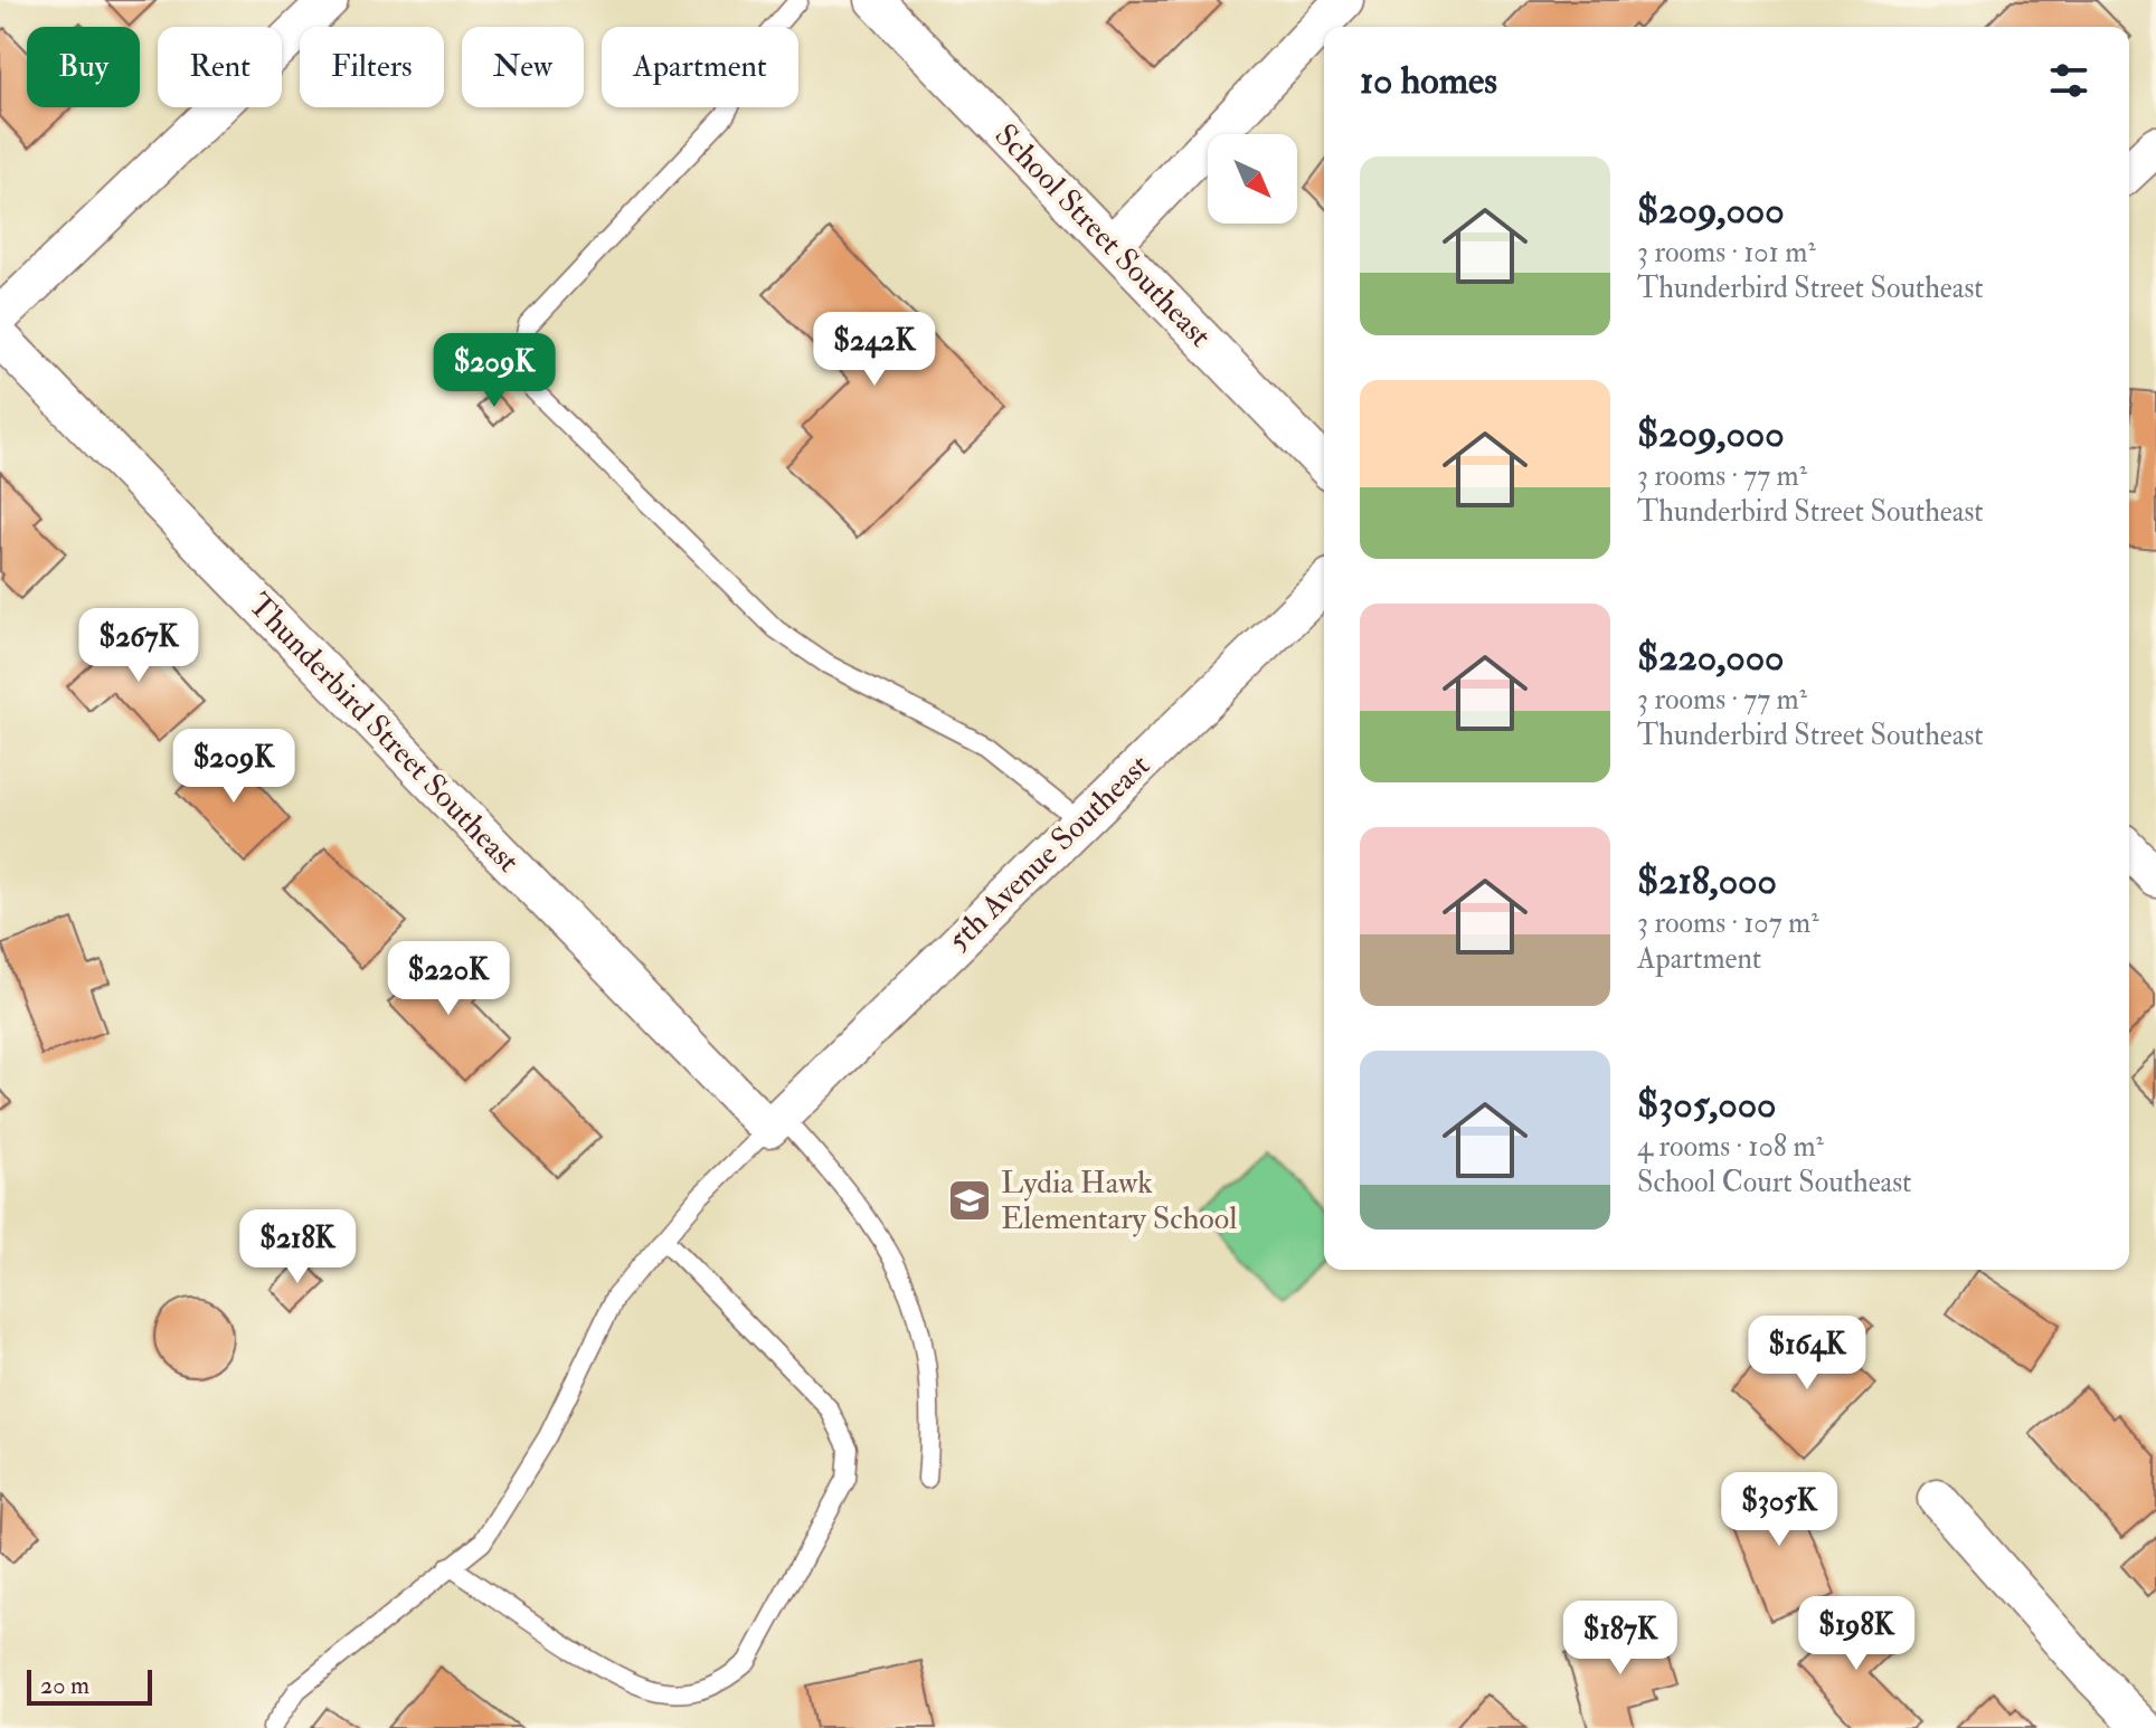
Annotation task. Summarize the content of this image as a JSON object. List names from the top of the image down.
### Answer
{
  "streets": {
    "street": ["School Street Southeast", "Thunderbird Street Southeast", "5th Avenue Southeast"]
  },
  "crossings": [
    ["Thunderbird Street Southeast", "5th Avenue Southeast"]
  ],
  "places": {
    "school or university": ["Lydia Hawk Elementary School"]
  },
  "scale_bar": "20 m",
  "north": "bottom right",
  "page": {
    "chip": [
      "Buy",
      "Rent",
      "Filters",
      "New",
      "Apartment"
    ],
    "heading": "10 homes",
    "list": [
      {
        "name": "$209,000",
        "note": "3 rooms · 101 m² · Thunderbird Street Southeast"
      },
      {
        "name": "$209,000",
        "note": "3 rooms · 77 m² · Thunderbird Street Southeast"
      },
      {
        "name": "$220,000",
        "note": "3 rooms · 77 m² · Thunderbird Street Southeast"
      },
      {
        "name": "$218,000",
        "note": "3 rooms · 107 m² · Apartment"
      },
      {
        "name": "$305,000",
        "note": "4 rooms · 108 m² · School Court Southeast"
      }
    ],
    "price": [
      "$242K",
      "$209K",
      "$267K",
      "$209K",
      "$220K",
      "$218K",
      "$164K",
      "$305K",
      "$198K",
      "$187K"
    ],
    "scale": "20 m"
  }
}
